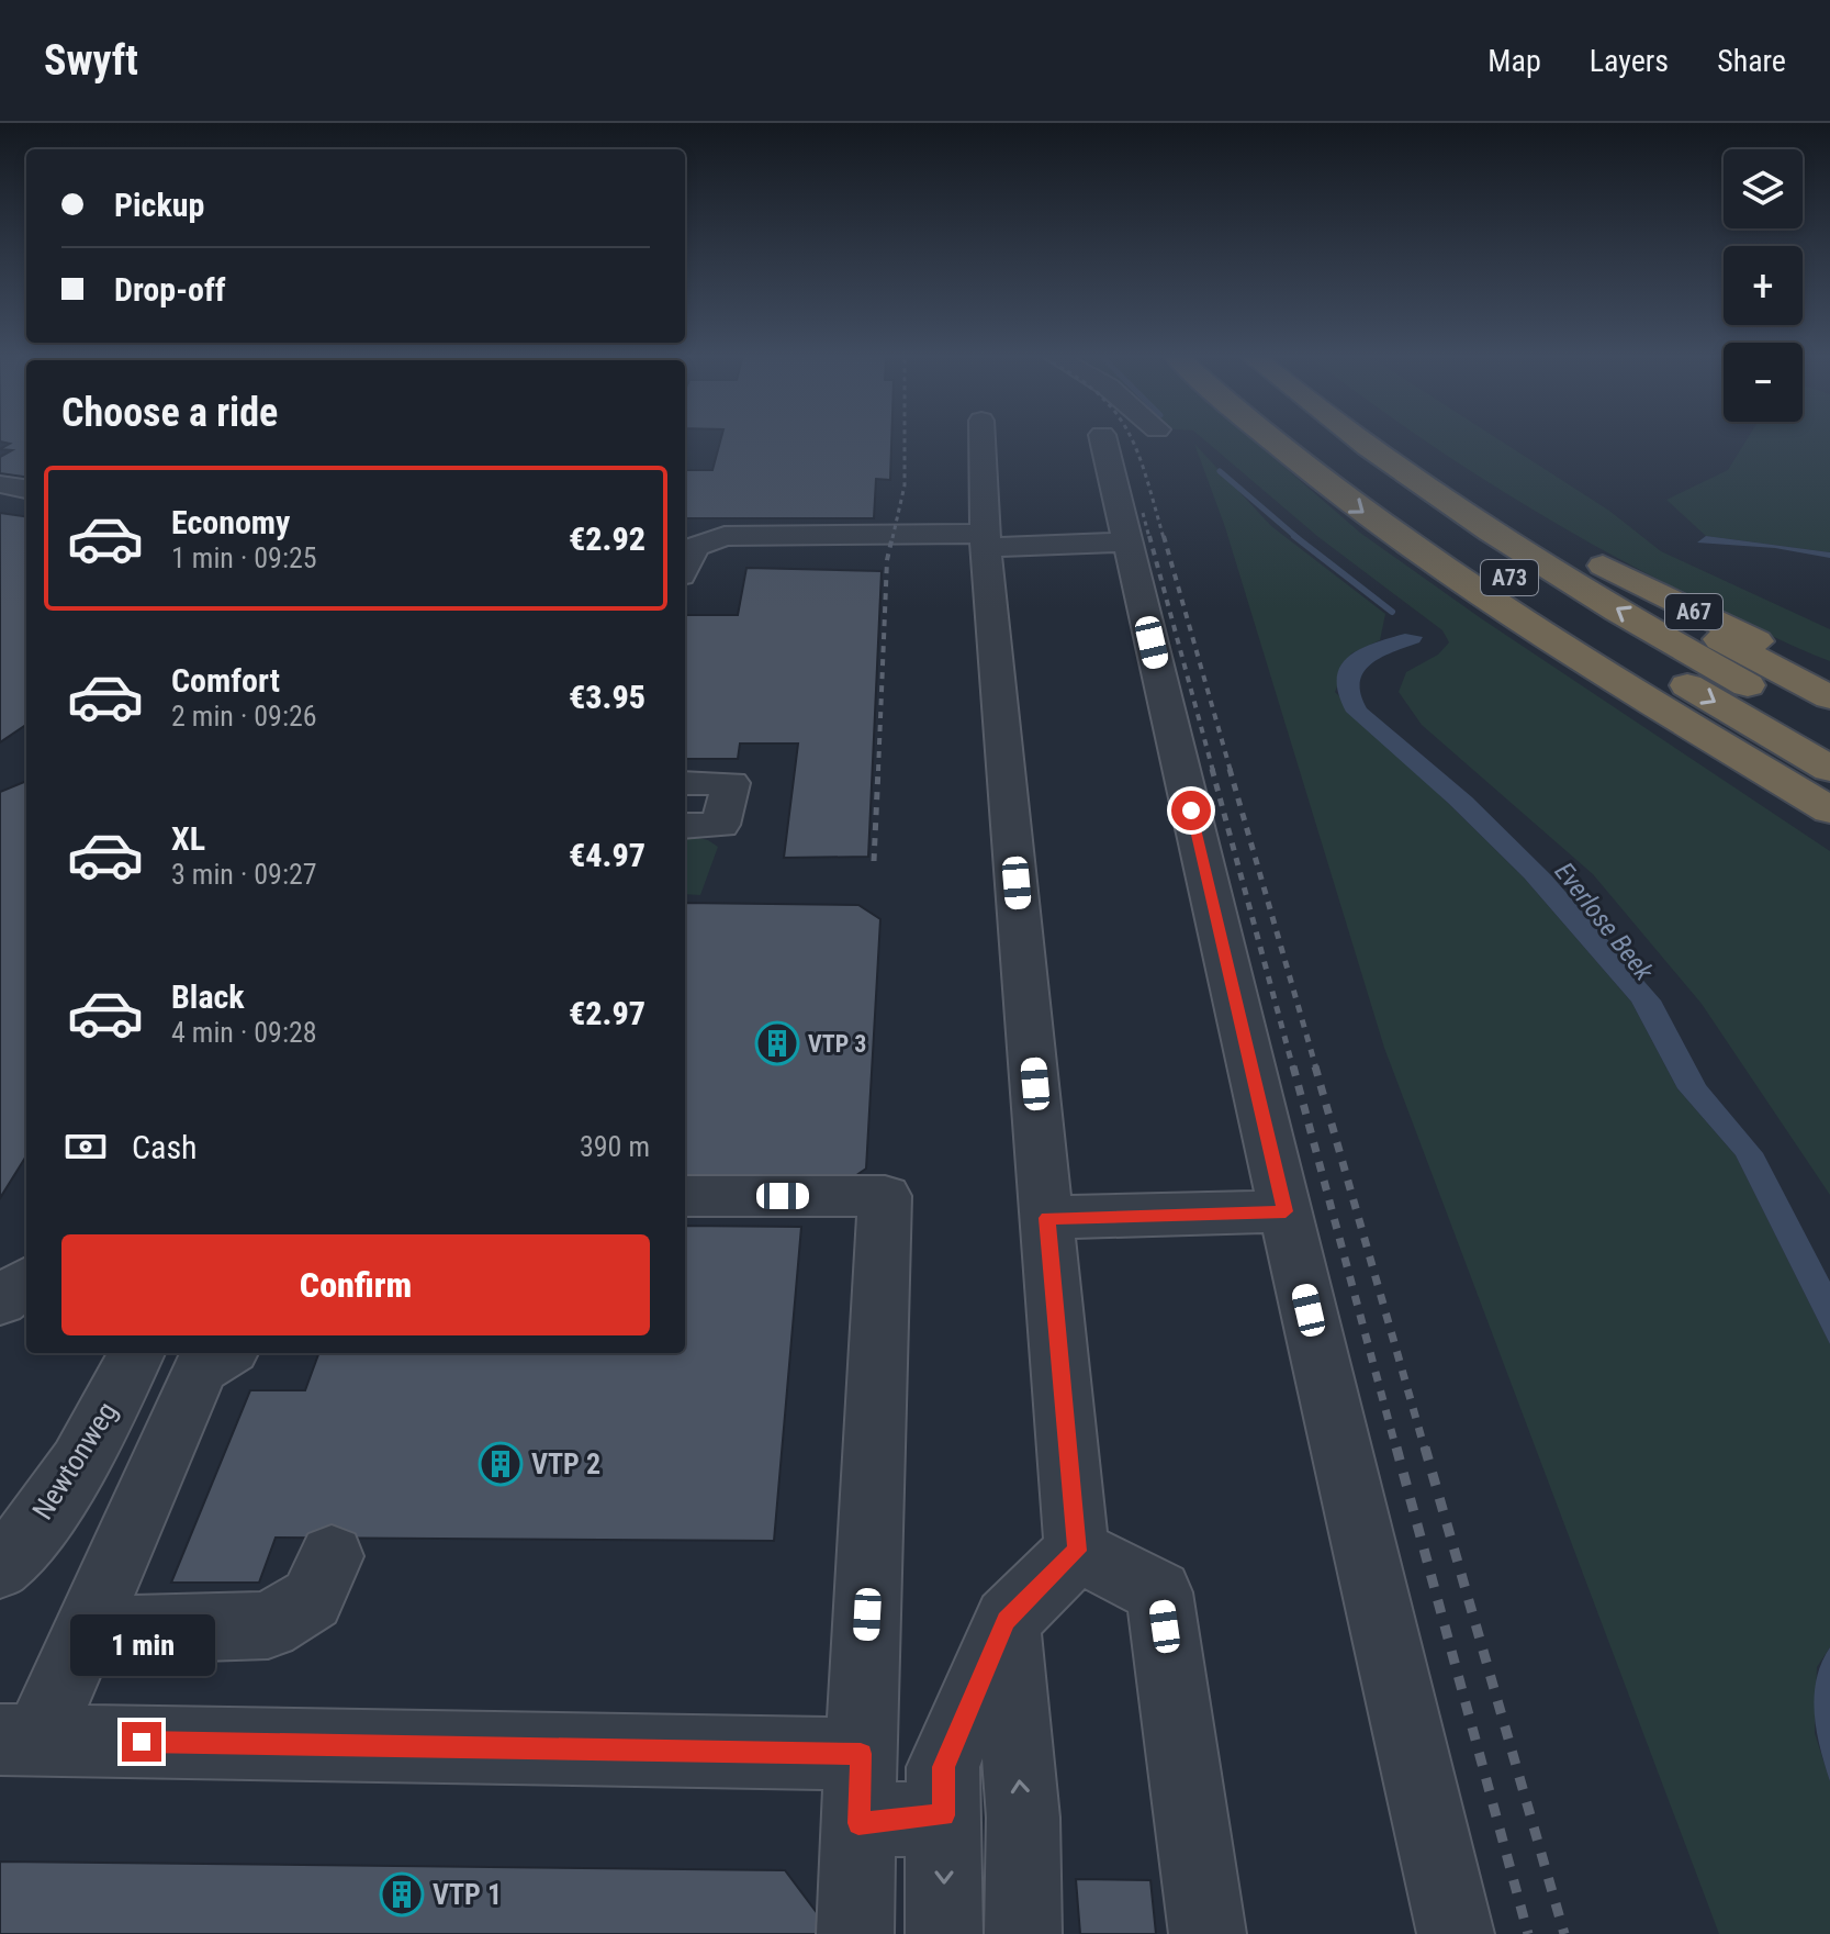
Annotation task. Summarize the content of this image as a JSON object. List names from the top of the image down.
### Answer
{
  "streets": {
    "highway": ["A73", "A67"],
    "street": ["Newtonweg"]
  },
  "crossings": [
    ["A73", "A67"]
  ],
  "water": ["Everlose Beek"],
  "places": {
    "building": ["VTP 3", "VTP 2", "VTP 1"]
  },
  "page": {
    "header": "Swyft",
    "nav": ["Map", "Layers", "Share"],
    "map_buttons": ["+", "−"],
    "banner": ["Pickup", "Drop-off"],
    "heading": "Choose a ride",
    "list": [
      {
        "name": "Economy",
        "note": "1 min · 09:25",
        "value": "€2.92"
      },
      {
        "name": "Comfort",
        "note": "2 min · 09:26",
        "value": "€3.95"
      },
      {
        "name": "XL",
        "note": "3 min · 09:27",
        "value": "€4.97"
      },
      {
        "name": "Black",
        "note": "4 min · 09:28",
        "value": "€2.97"
      }
    ],
    "pay": ["Cash", "390 m"],
    "buttons": "Confirm",
    "bubble": "1 min"
  }
}
